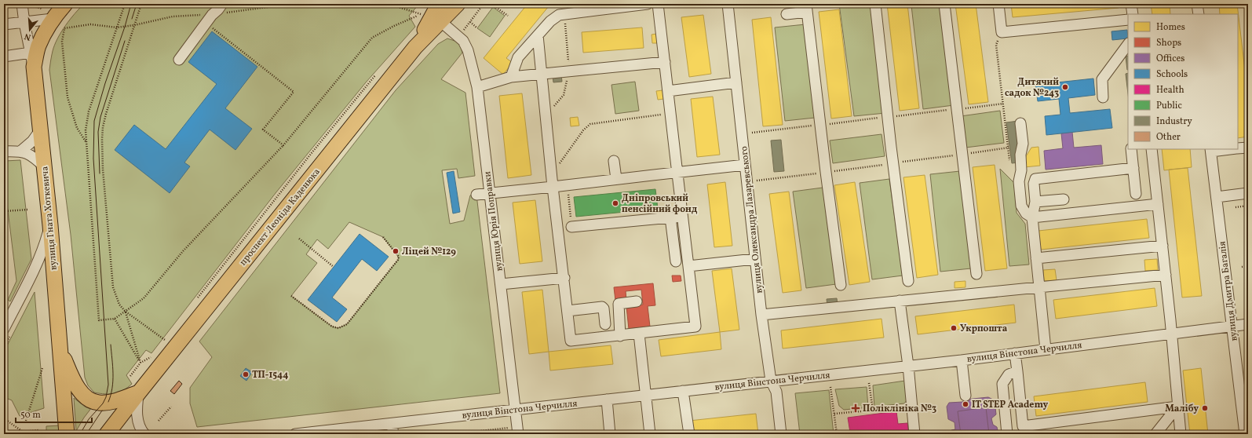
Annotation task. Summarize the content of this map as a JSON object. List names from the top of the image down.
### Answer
{
  "streets": {
    "highway": ["проспект Леоніда Каденюка", "вулиця Гната Хоткевича"],
    "street": [
      "вулиця Олександра Лазаревського",
      "вулиця Юрія Поправки",
      "вулиця Дмитра Багалія",
      "вулиця Вінстона Черчилля"
    ]
  },
  "crossings": [
    ["проспект Леоніда Каденюка", "вулиця Юрія Поправки"],
    ["вулиця Олександра Лазаревського", "вулиця Вінстона Черчилля"],
    ["вулиця Юрія Поправки", "вулиця Вінстона Черчилля"],
    ["вулиця Дмитра Багалія", "вулиця Вінстона Черчилля"]
  ],
  "places": {
    "other": [
      "Дитячий садок №243",
      "Дніпровський пенсійний фонд",
      "Ліцей №129",
      "Укрпошта",
      "ТП-1544",
      "IT STEP Academy",
      "Малібу"
    ],
    "health": ["Поліклініка №3"]
  },
  "legend": [
    "Homes",
    "Shops",
    "Offices",
    "Schools",
    "Health",
    "Public",
    "Industry",
    "Other"
  ],
  "scale_bar": "50 m",
  "north": "bottom"
}
